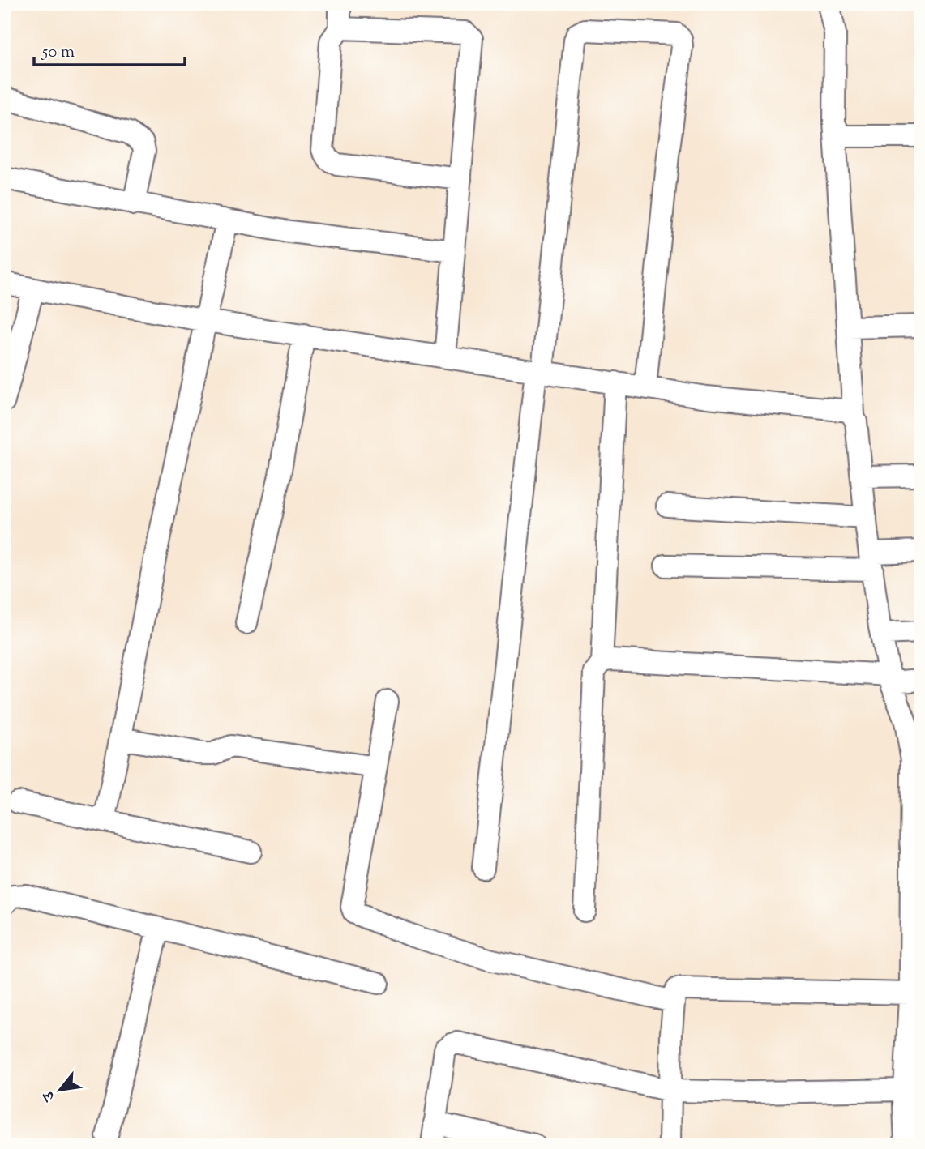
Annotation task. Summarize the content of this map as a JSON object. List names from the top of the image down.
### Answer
{
  "scale_bar": "50 m",
  "north": "bottom left"
}
